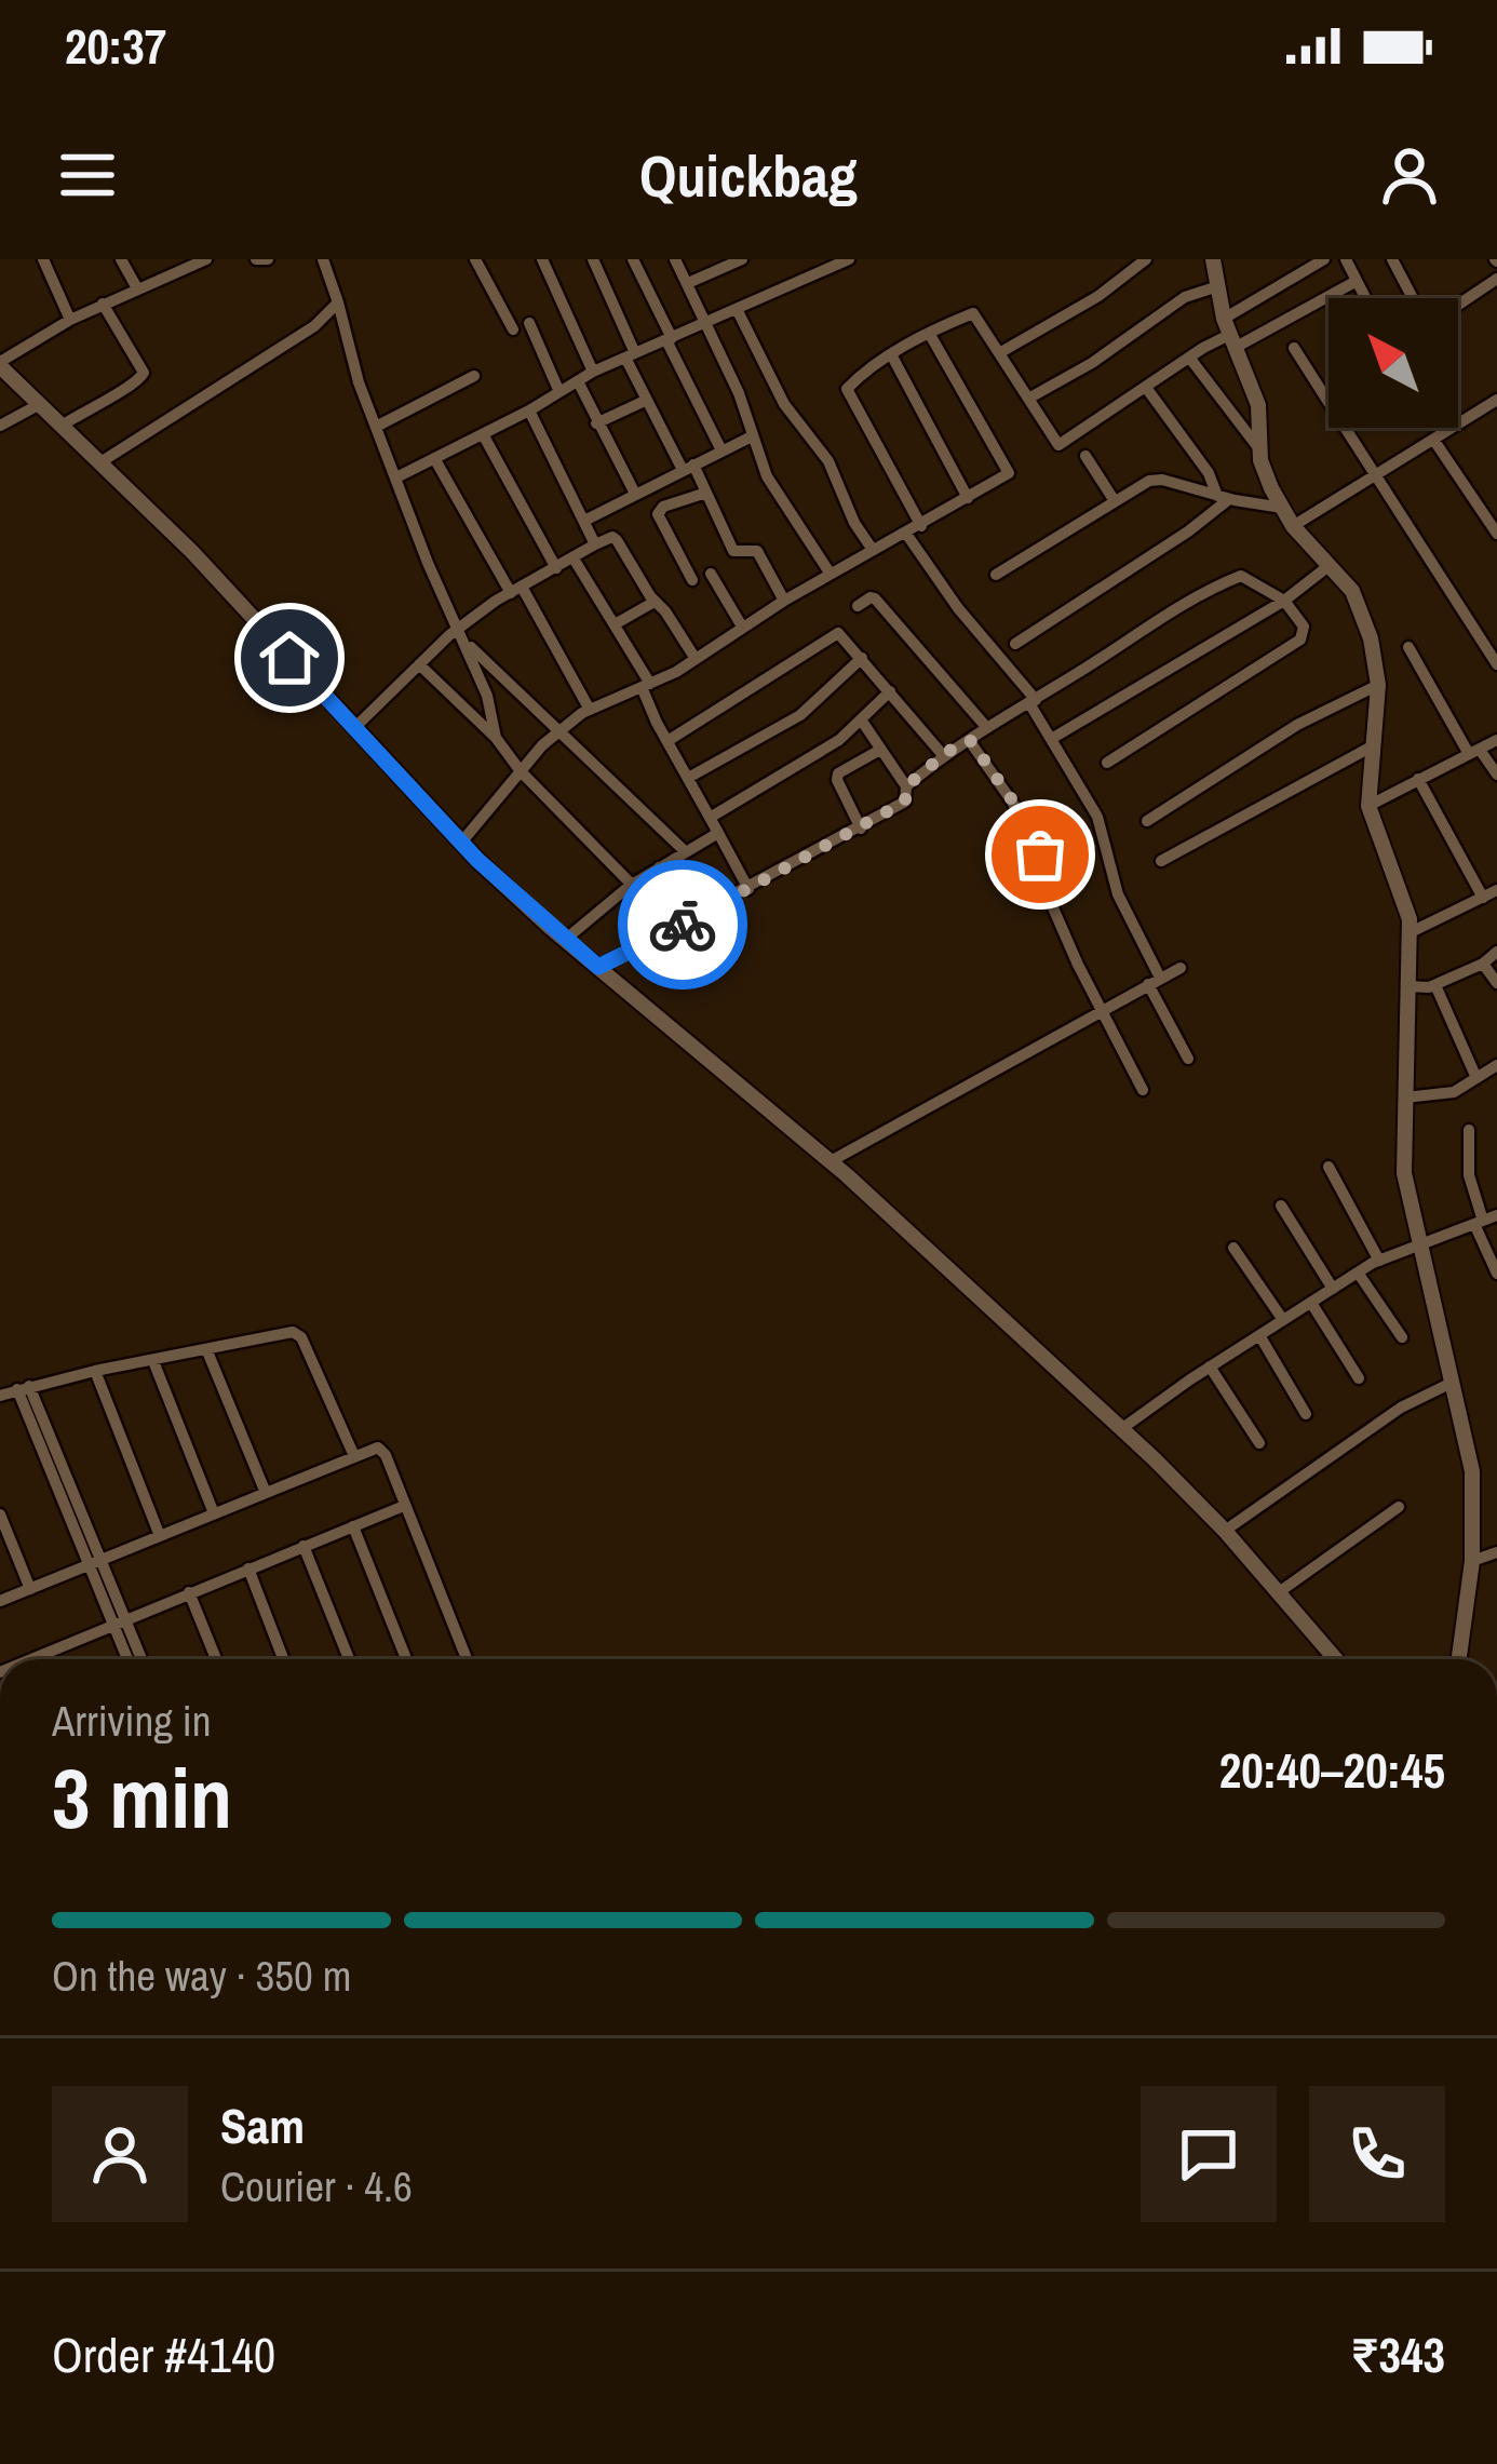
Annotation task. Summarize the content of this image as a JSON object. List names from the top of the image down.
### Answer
{
  "north": "top left",
  "page": {
    "status": "20:37",
    "header": "Quickbag",
    "heading": ["3 min", "Arriving in", "20:40–20:45"],
    "panel": [
      "Sam",
      "Courier · 4.6",
      "Order #4140",
      "₹343"
    ],
    "bar": "On the way · 350 m"
  }
}
